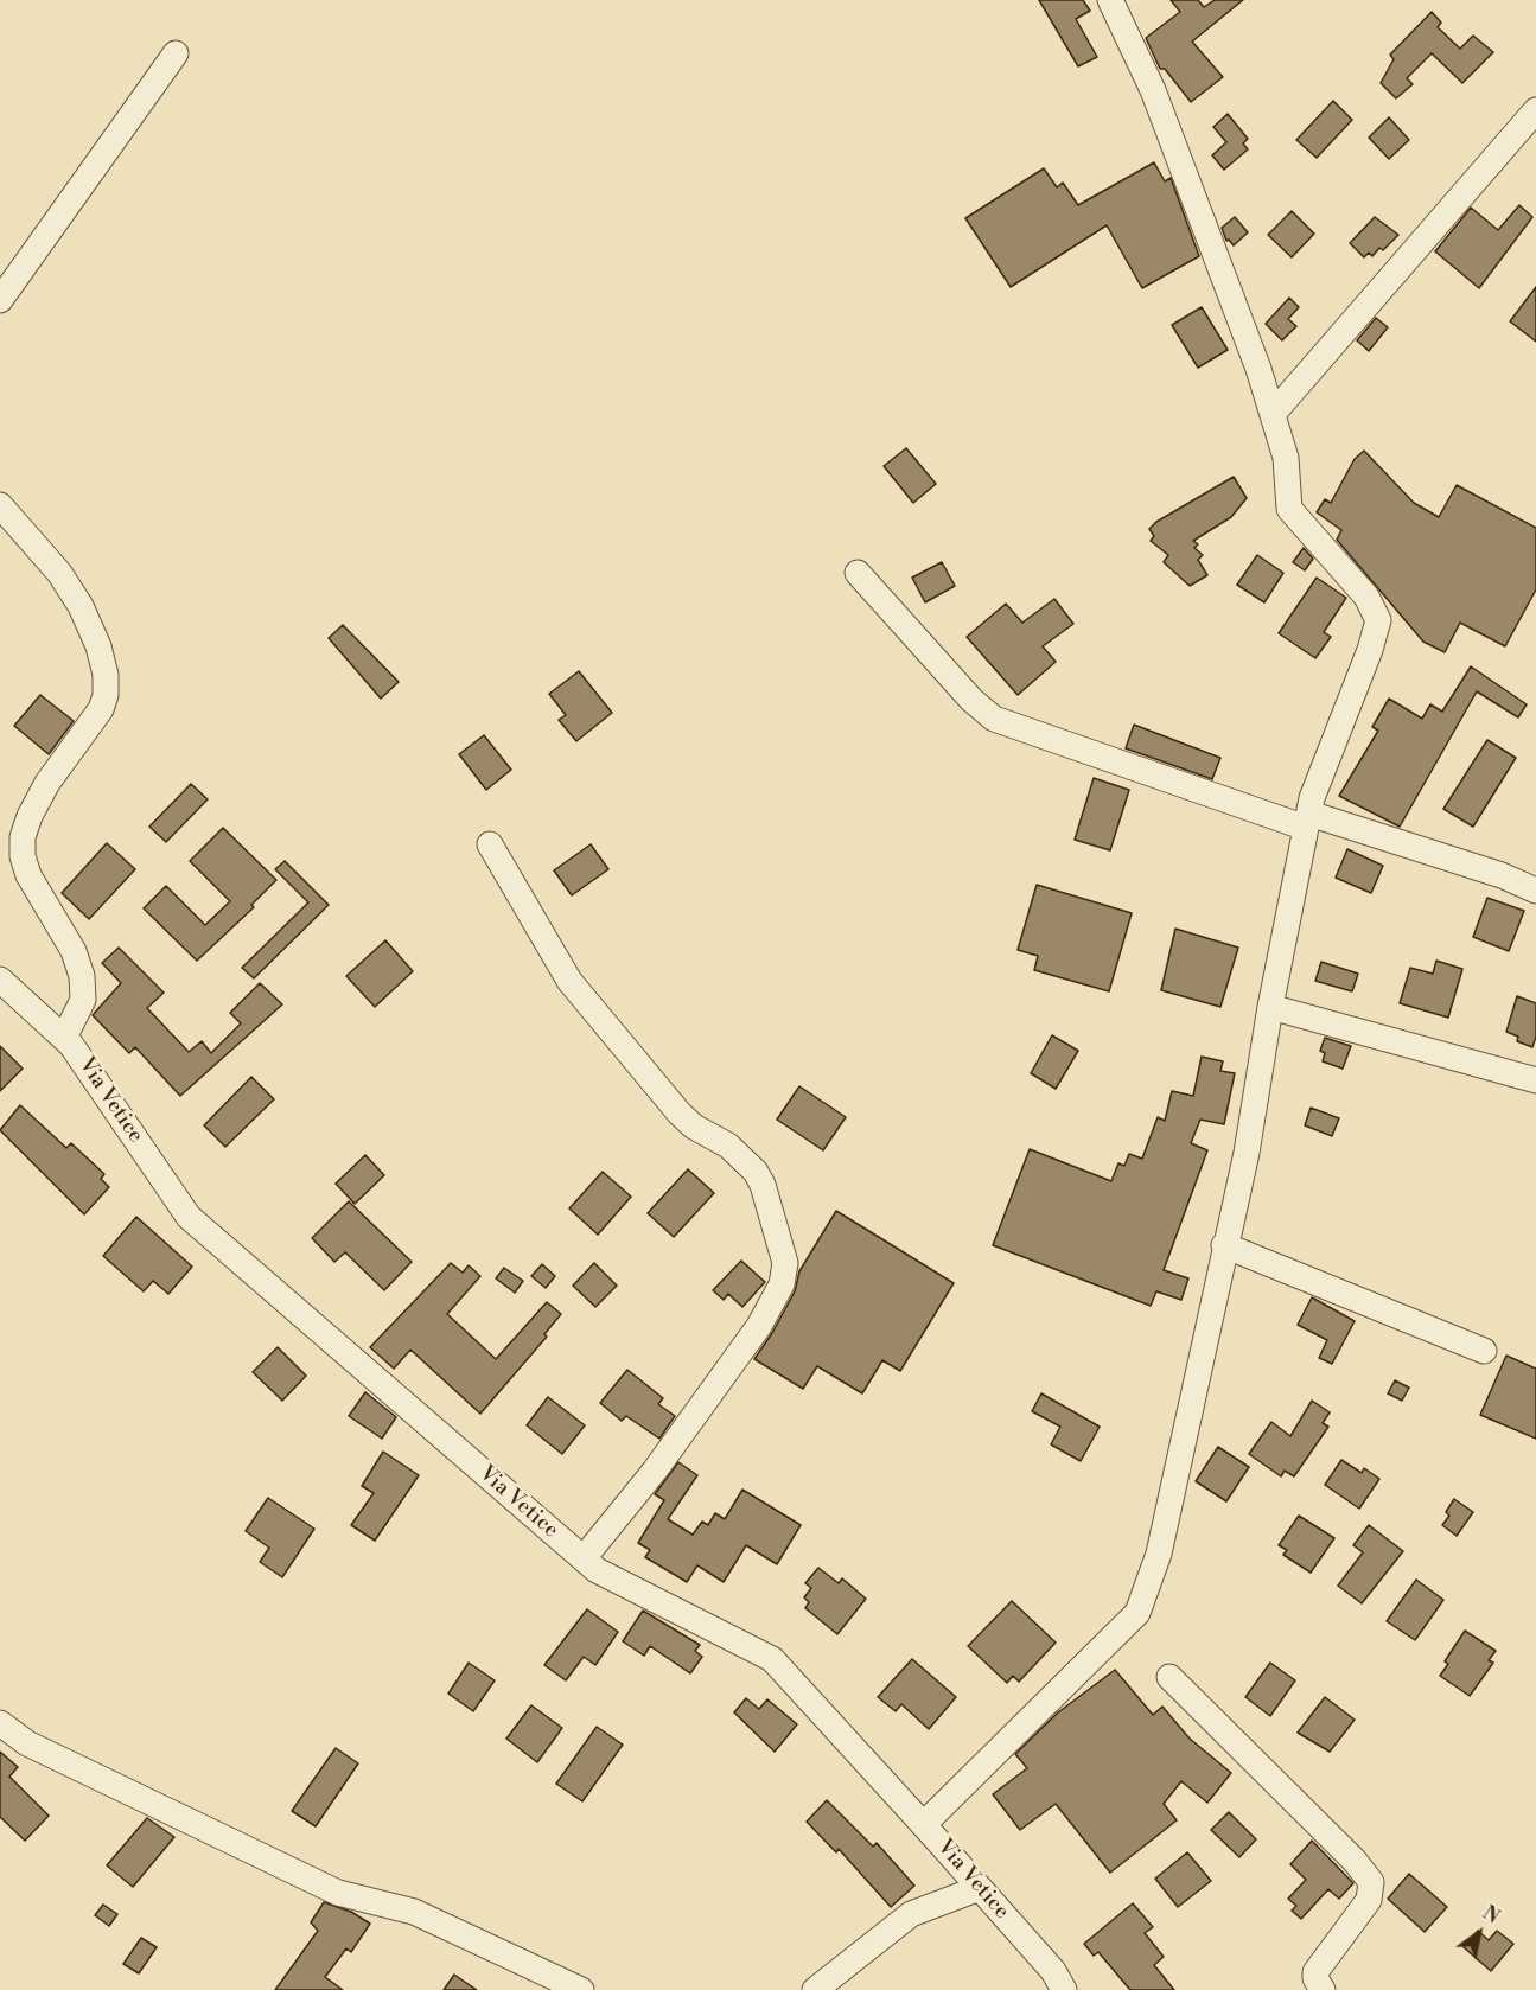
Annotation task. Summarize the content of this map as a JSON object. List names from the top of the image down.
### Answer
{
  "streets": {
    "street": ["Via Vetice"]
  },
  "north": "top right"
}
